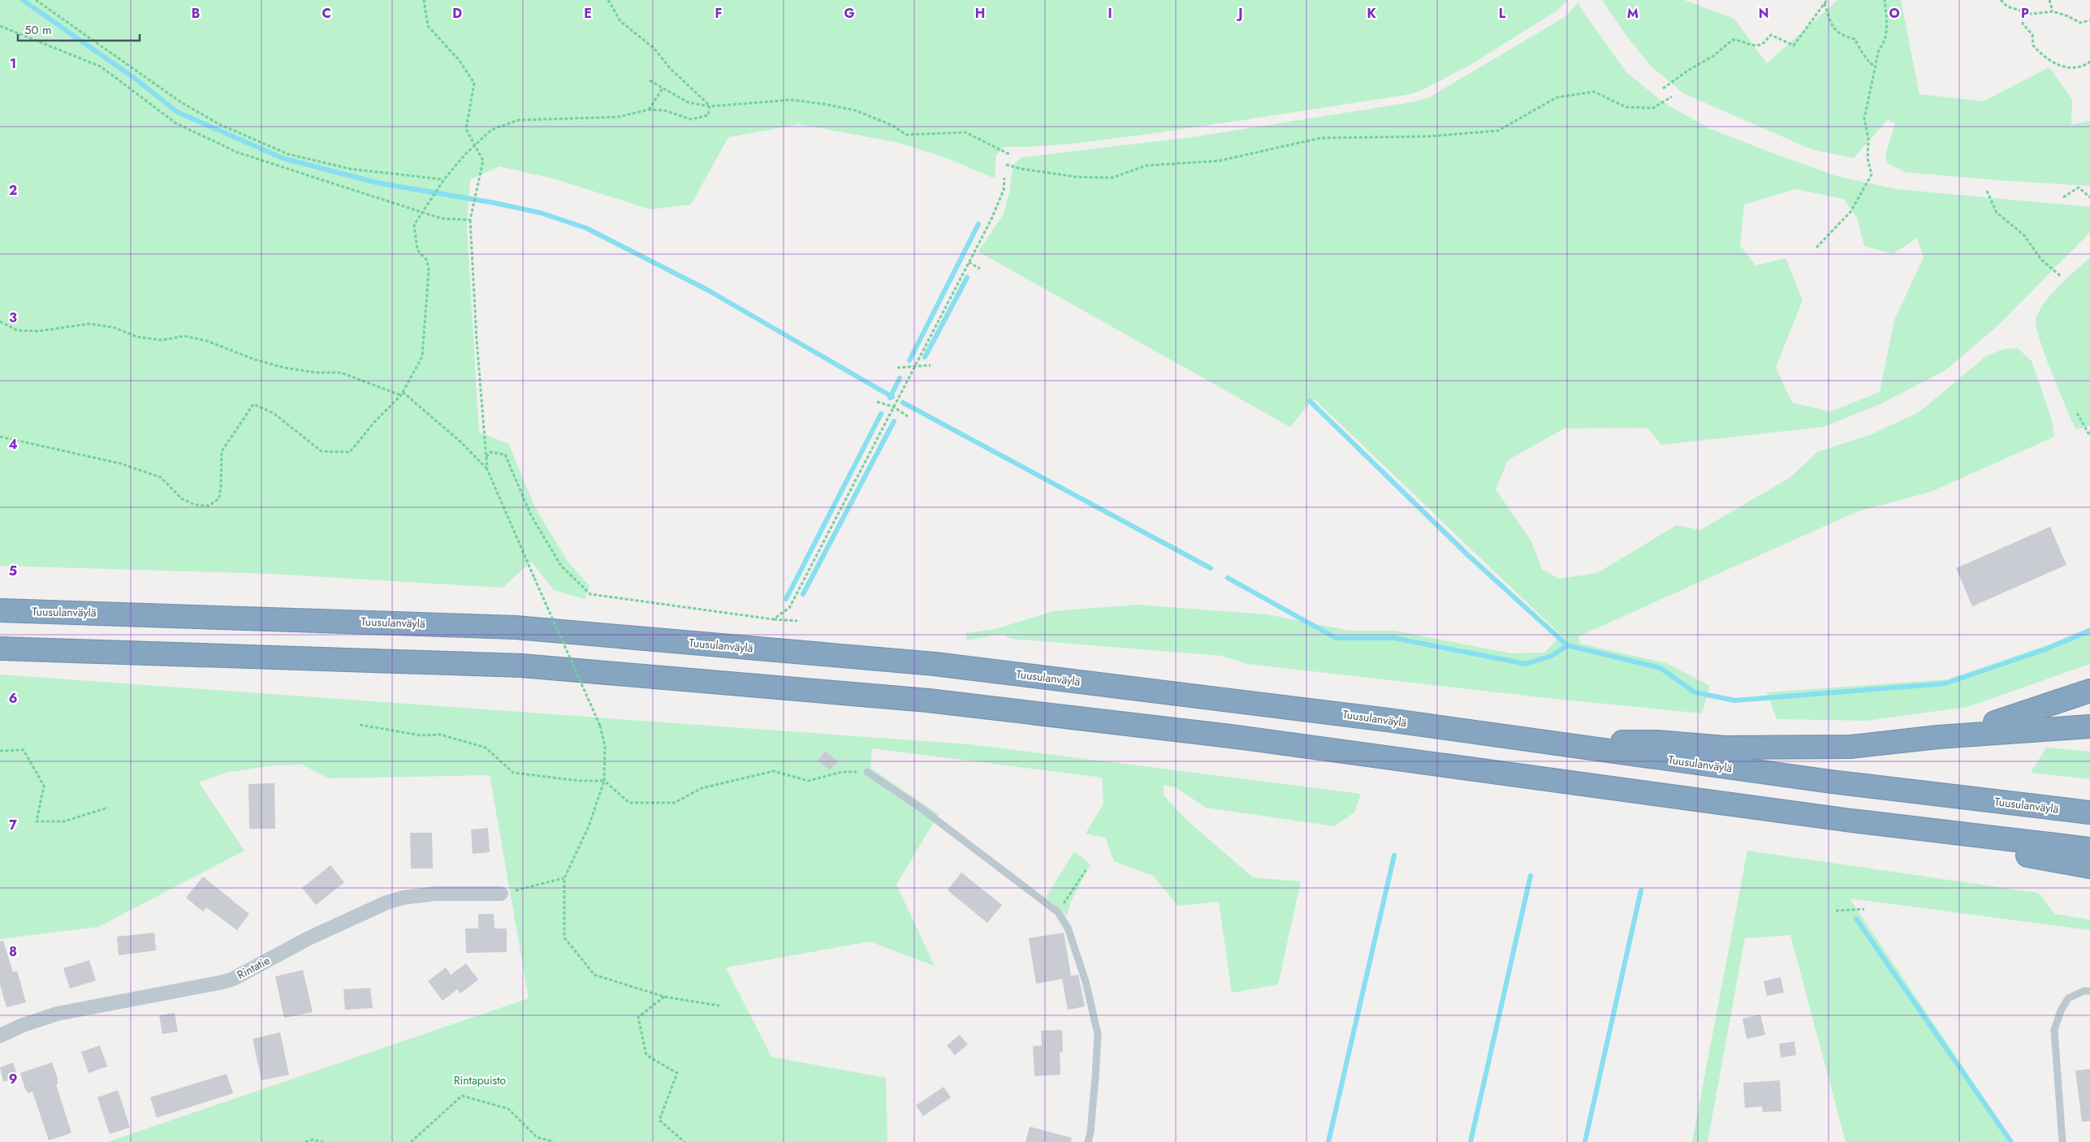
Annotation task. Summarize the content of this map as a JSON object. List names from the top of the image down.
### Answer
{
  "streets": {
    "highway": ["Tuusulanväylä"],
    "street": ["Rintatie"]
  },
  "parks": ["Rintapuisto"],
  "scale_bar": "50 m",
  "grid": {
    "columns": [
      "B",
      "C",
      "D",
      "E",
      "F",
      "G",
      "H",
      "I",
      "J",
      "K",
      "L",
      "M",
      "N",
      "O",
      "P"
    ],
    "rows": [
      "1",
      "2",
      "3",
      "4",
      "5",
      "6",
      "7",
      "8",
      "9"
    ]
  }
}
